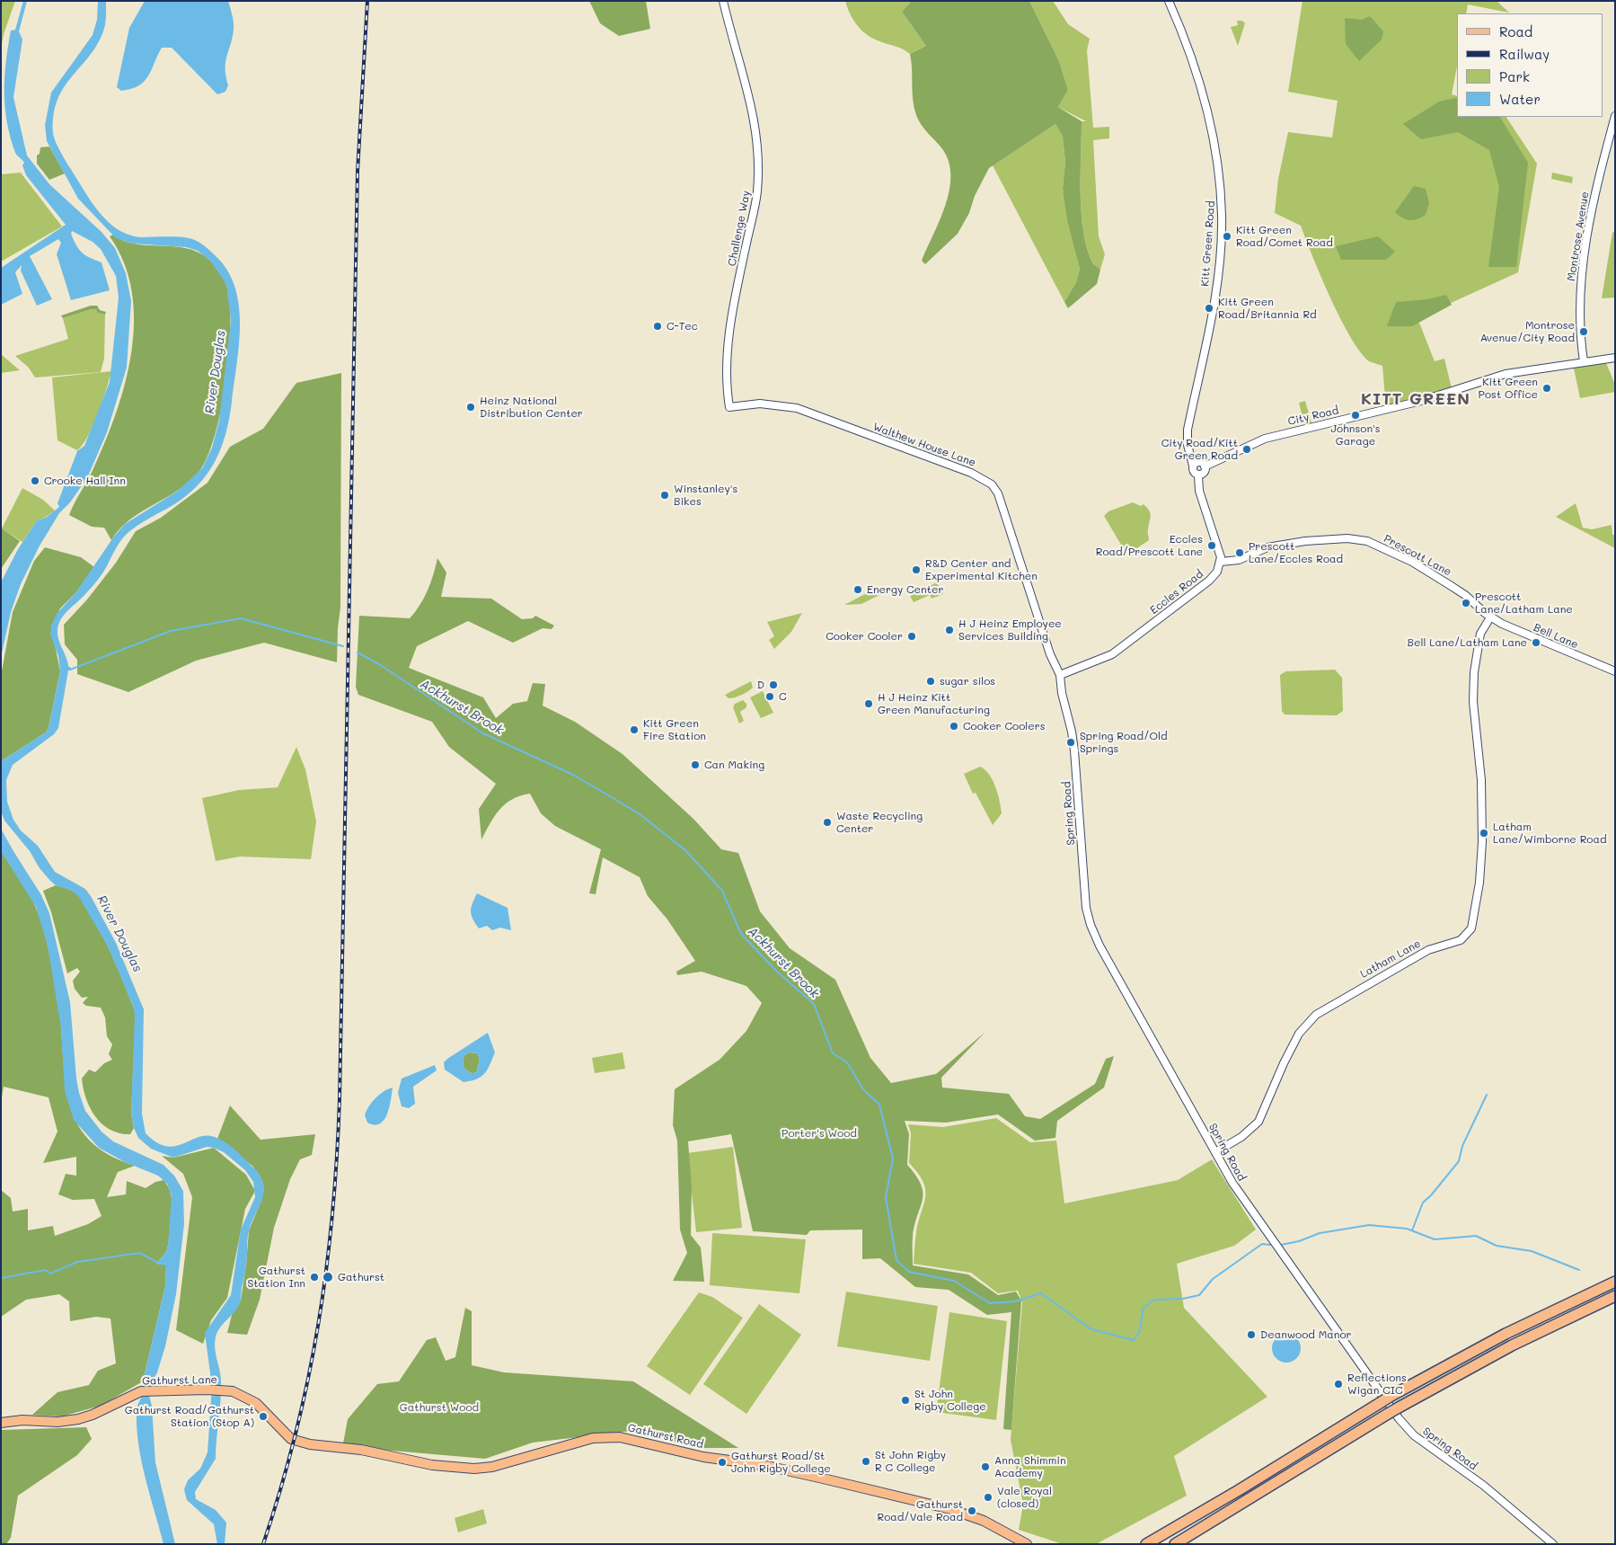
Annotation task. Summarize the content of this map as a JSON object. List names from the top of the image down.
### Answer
{
  "streets": {
    "main road": ["Gathurst Lane", "Gathurst Road"],
    "street": [
      "Challenge Way",
      "Montrose Avenue",
      "Kitt Green Road",
      "City Road",
      "Walthew House Lane",
      "Prescott Lane",
      "Eccles Road",
      "Bell Lane",
      "Spring Road",
      "Latham Lane"
    ]
  },
  "crossings": [
    ["Challenge Way", "Walthew House Lane"],
    ["Montrose Avenue", "City Road"],
    ["Kitt Green Road", "City Road"],
    ["Walthew House Lane", "Eccles Road"],
    ["Walthew House Lane", "Spring Road"],
    ["Prescott Lane", "Eccles Road"],
    ["Prescott Lane", "Bell Lane"],
    ["Prescott Lane", "Latham Lane"],
    ["Eccles Road", "Spring Road"],
    ["Bell Lane", "Latham Lane"],
    ["Spring Road", "Latham Lane"],
    ["Gathurst Lane", "Gathurst Road"]
  ],
  "districts": ["KITT GREEN"],
  "water": ["River Douglas", "Ackhurst Brook"],
  "parks": ["Porter's Wood", "Gathurst Wood"],
  "places": [
    "Kitt Green Road/Comet Road",
    "Kitt Green Road/Britannia Rd",
    "C-Tec",
    "Montrose Avenue/City Road",
    "Kitt Green Post Office",
    "Heinz National Distribution Center",
    "Johnson's Garage",
    "City Road/Kitt Green Road",
    "Crooke Hall Inn",
    "Winstanley's Bikes",
    "Eccles Road/Prescott Lane",
    "Prescott Lane/Eccles Road",
    "R&D Center and Experimental Kitchen",
    "Energy Center",
    "Prescott Lane/Latham Lane",
    "H J Heinz Employee Services Building",
    "Cooker Cooler",
    "Bell Lane/Latham Lane",
    "sugar silos",
    "D",
    "C",
    "H J Heinz Kitt Green Manufacturing",
    "Cooker Coolers",
    "Kitt Green Fire Station",
    "Spring Road/Old Springs",
    "Can Making",
    "Waste Recycling Center",
    "Latham Lane/Wimborne Road",
    "Gathurst Station Inn",
    "Gathurst",
    "Deanwood Manor",
    "Reflections Wigan CIC",
    "St John Rigby College",
    "Gathurst Road/Gathurst Station (Stop A)",
    "St John Rigby R C College",
    "Gathurst Road/St John Rigby College",
    "Anna Shimmin Academy",
    "Vale Royal (closed)",
    "Gathurst Road/Vale Road"
  ],
  "legend": [
    "Road",
    "Railway",
    "Park",
    "Water"
  ]
}
